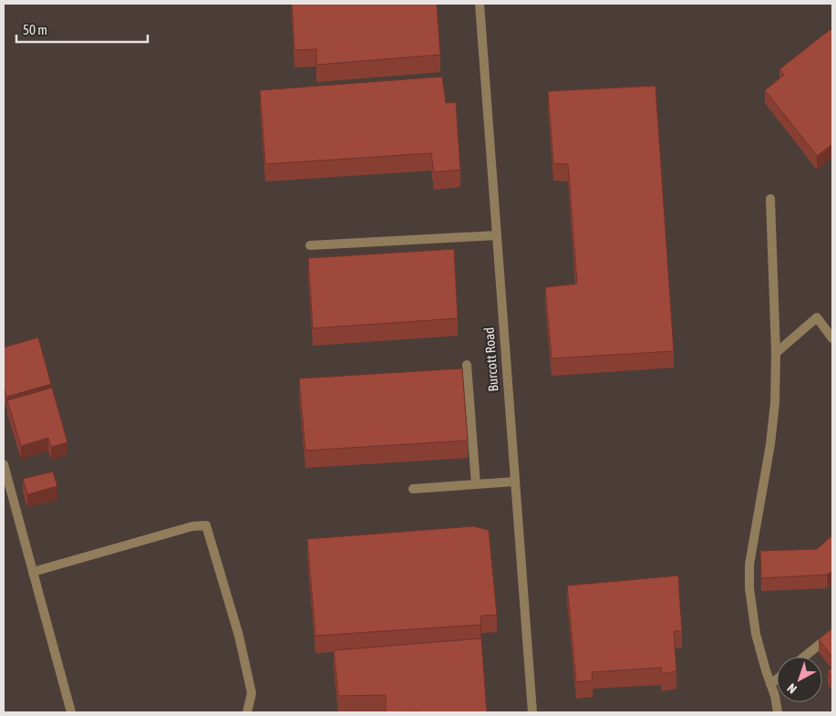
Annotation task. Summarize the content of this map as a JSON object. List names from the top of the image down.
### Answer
{
  "streets": {
    "street": ["Burcott Road"]
  },
  "scale_bar": "50 m",
  "north": "bottom left"
}
